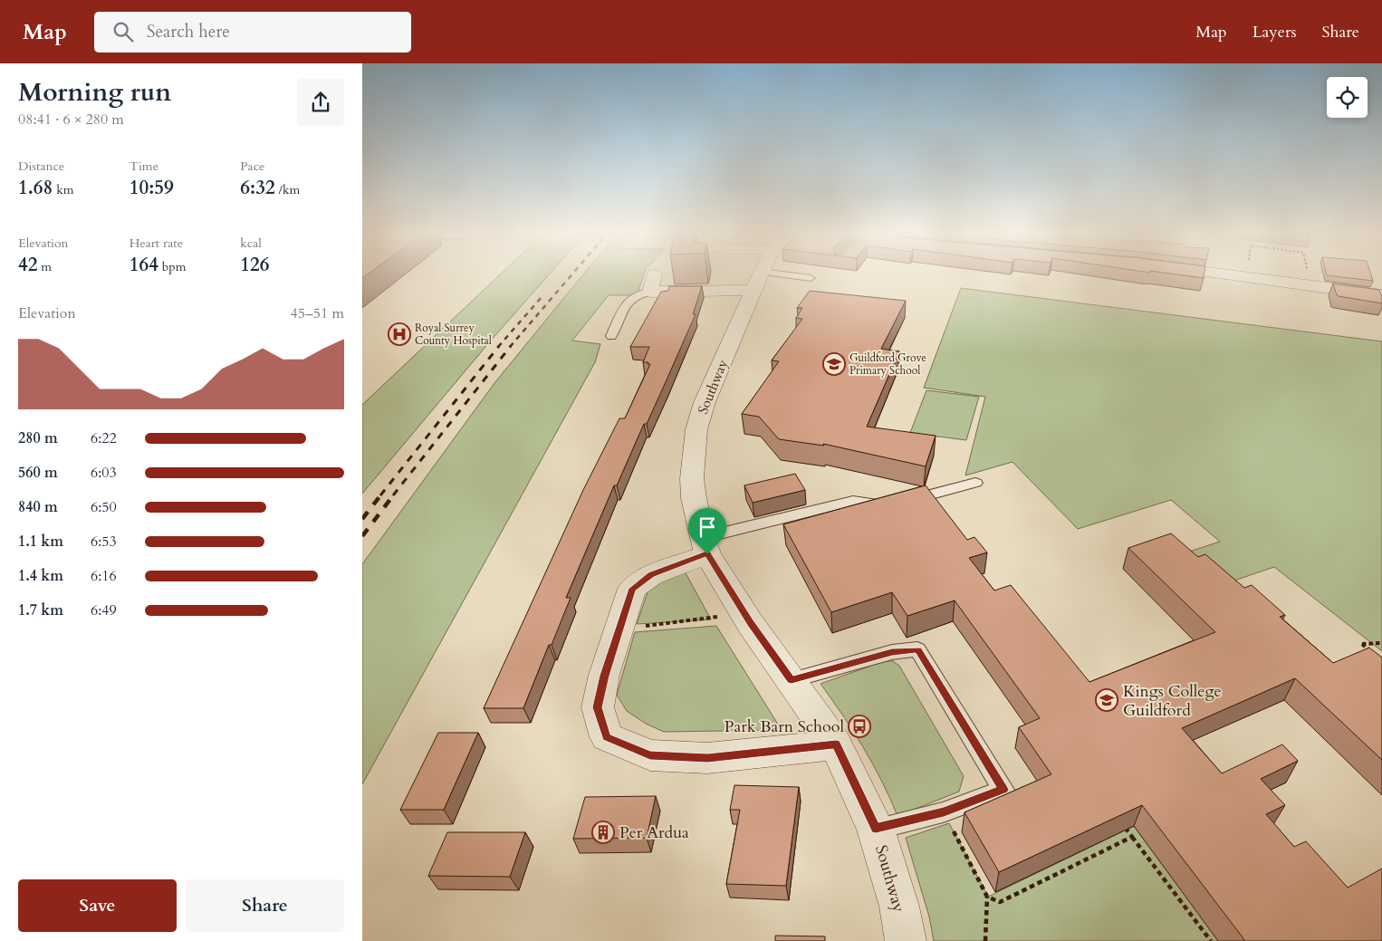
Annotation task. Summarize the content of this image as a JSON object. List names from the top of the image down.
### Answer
{
  "streets": {
    "street": ["Southway"]
  },
  "places": {
    "hospital": ["Royal Surrey County Hospital"],
    "school or university": ["Guildford Grove Primary School", "Kings College Guildford"],
    "bus stop": ["Park Barn School"],
    "building": ["Per Ardua"]
  },
  "page": {
    "header": "Map",
    "search": "Search here",
    "nav": ["Map", "Layers", "Share"],
    "heading": ["Morning run", "08:41 · 6 × 280 m"],
    "stats": [
      ["Distance", "1.68 km"],
      ["Time", "10:59"],
      ["Pace", "6:32 /km"],
      ["Elevation", "42 m"],
      ["Heart rate", "164 bpm"],
      ["kcal", "126"]
    ],
    "chart": ["Elevation", "45–51 m"],
    "list": [
      {
        "name": "280 m",
        "note": "6:22"
      },
      {
        "name": "560 m",
        "note": "6:03"
      },
      {
        "name": "840 m",
        "note": "6:50"
      },
      {
        "name": "1.1 km",
        "note": "6:53"
      },
      {
        "name": "1.4 km",
        "note": "6:16"
      },
      {
        "name": "1.7 km",
        "note": "6:49"
      }
    ],
    "buttons": ["Save", "Share"]
  }
}
